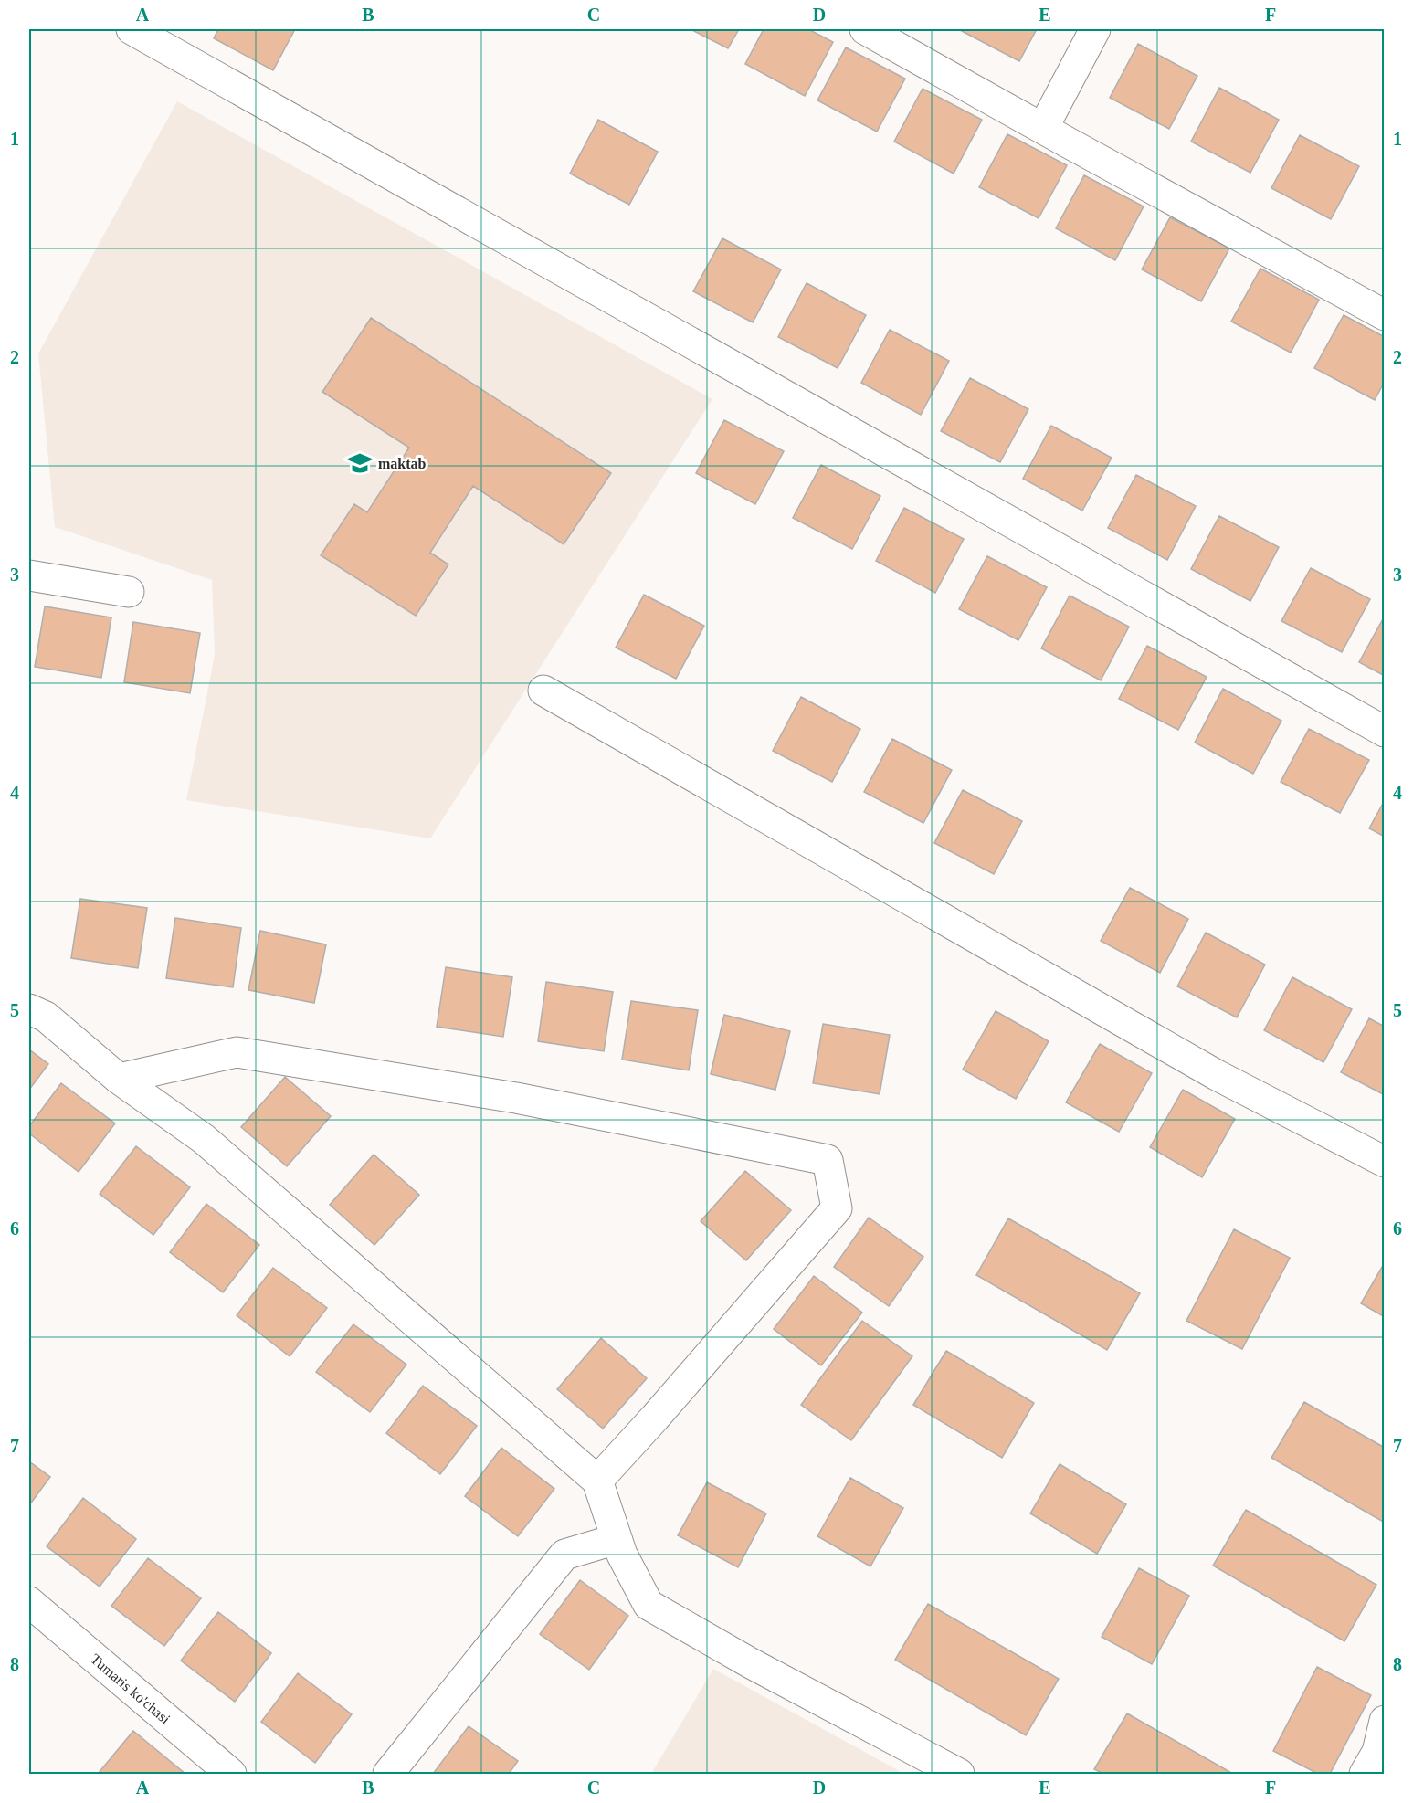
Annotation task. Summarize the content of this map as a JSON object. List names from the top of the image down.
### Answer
{
  "streets": {
    "street": ["Tumaris ko'chasi"]
  },
  "places": {
    "school or university": ["maktab"]
  },
  "grid": {
    "columns": [
      "A",
      "B",
      "C",
      "D",
      "E",
      "F"
    ],
    "rows": [
      "1",
      "2",
      "3",
      "4",
      "5",
      "6",
      "7",
      "8"
    ]
  }
}
